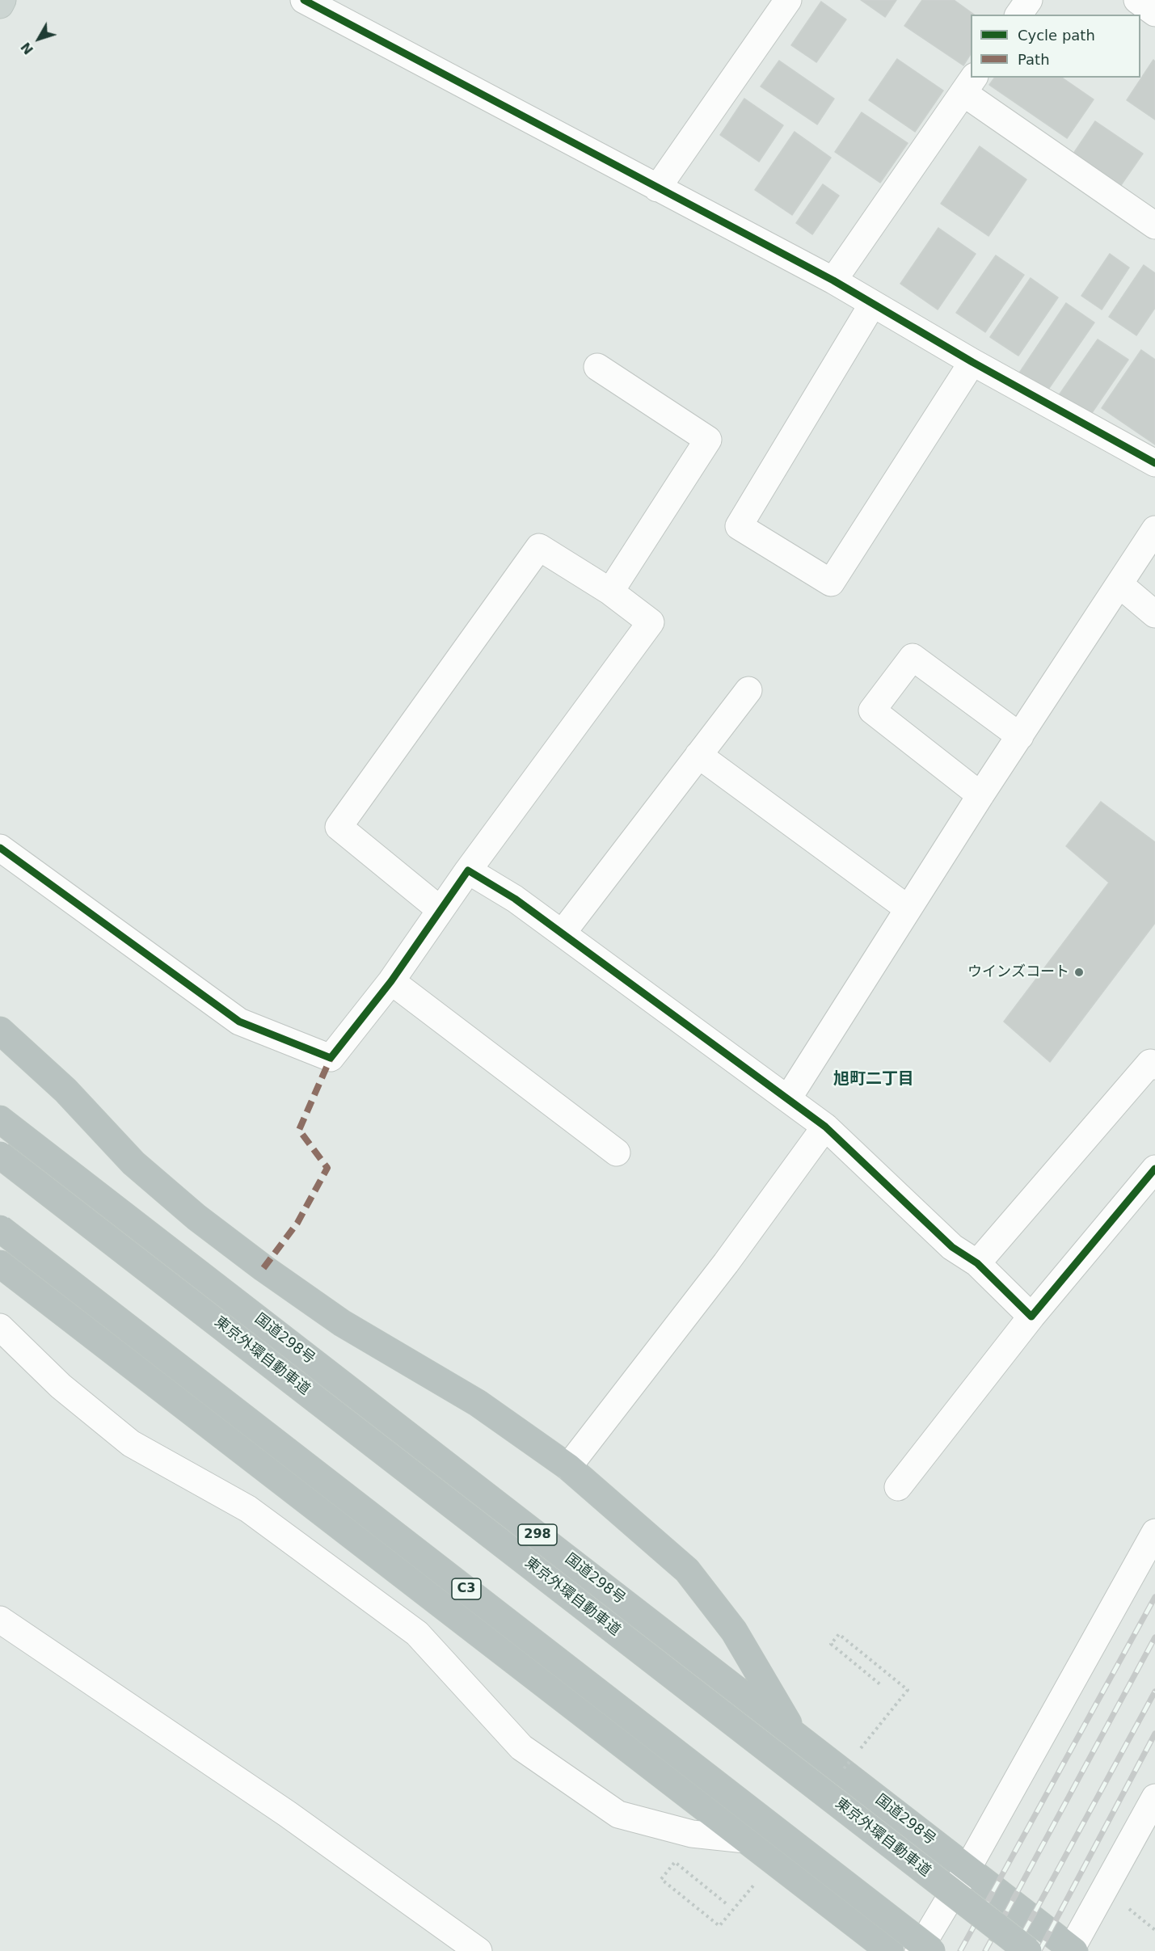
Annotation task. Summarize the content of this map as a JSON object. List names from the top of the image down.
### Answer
{
  "streets": {
    "highway": [
      "国道298号",
      "東京外環自動車道",
      "298",
      "C3"
    ]
  },
  "districts": ["旭町二丁目"],
  "places": ["ウインズコート"],
  "legend": ["Cycle path", "Path"],
  "north": "bottom left"
}
